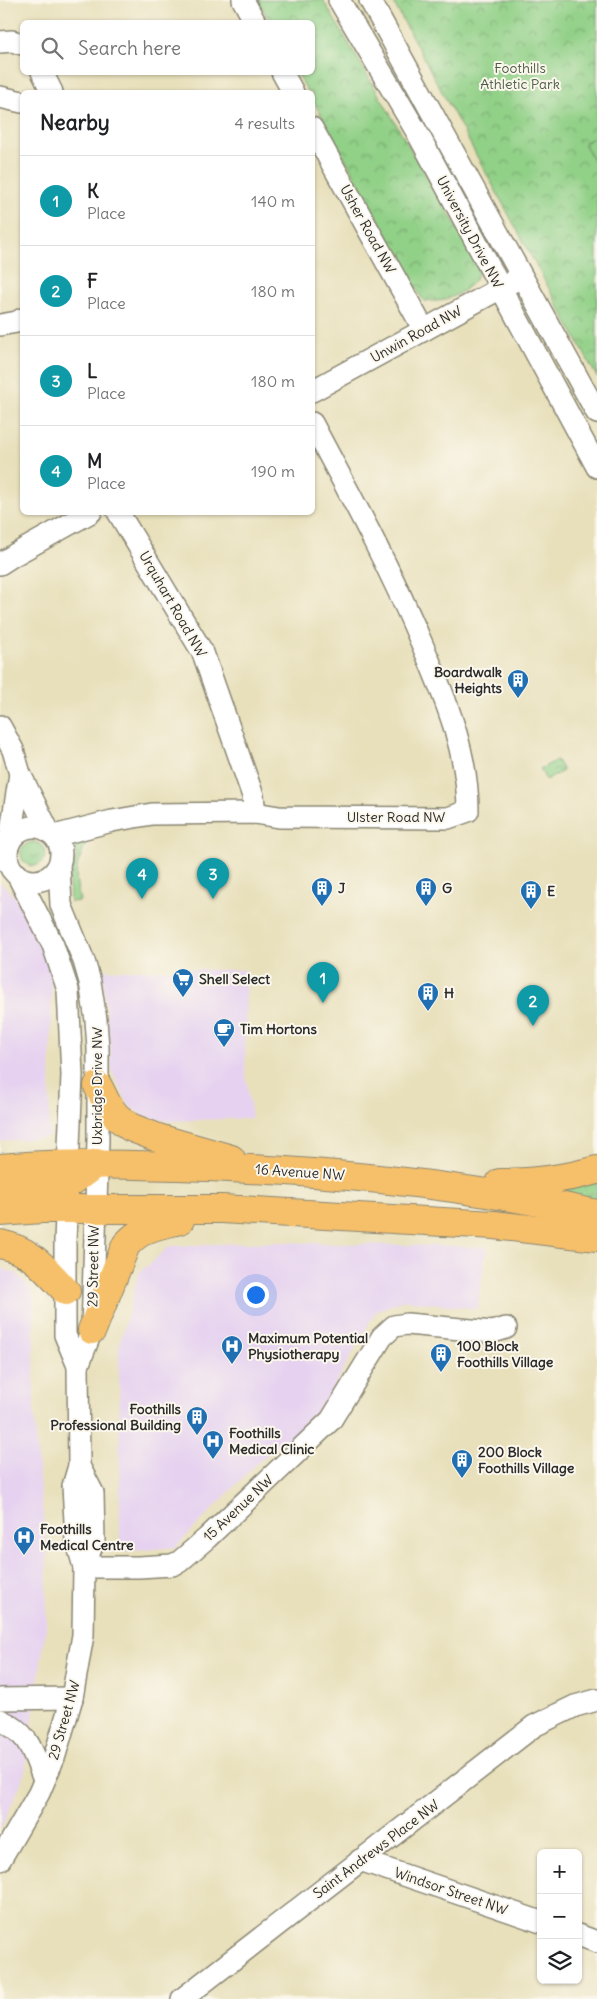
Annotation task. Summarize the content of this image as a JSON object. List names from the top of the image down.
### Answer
{
  "streets": {
    "highway": ["16 Avenue NW"],
    "street": [
      "Usher Road NW",
      "University Drive NW",
      "Unwin Road NW",
      "Urquhart Road NW",
      "Ulster Road NW",
      "Uxbridge Drive NW",
      "29 Street NW",
      "15 Avenue NW",
      "Saint Andrews Place NW",
      "Windsor Street NW"
    ]
  },
  "crossings": [
    ["Usher Road NW", "Unwin Road NW"],
    ["University Drive NW", "Unwin Road NW"],
    ["Urquhart Road NW", "Ulster Road NW"],
    ["Ulster Road NW", "Uxbridge Drive NW"],
    ["Uxbridge Drive NW", "16 Avenue NW"],
    ["Uxbridge Drive NW", "29 Street NW"],
    ["16 Avenue NW", "29 Street NW"],
    ["29 Street NW", "15 Avenue NW"],
    ["Saint Andrews Place NW", "Windsor Street NW"]
  ],
  "parks": ["Foothills Athletic Park"],
  "places": {
    "building": [
      "Boardwalk Heights",
      "J",
      "G",
      "E",
      "H",
      "100 Block Foothills Village",
      "Foothills Professional Building",
      "200 Block Foothills Village"
    ],
    "supermarket": ["Shell Select"],
    "cafe": ["Tim Hortons"],
    "hospital": ["Maximum Potential Physiotherapy", "Foothills Medical Clinic", "Foothills Medical Centre"]
  },
  "page": {
    "search": "Search here",
    "heading": ["Nearby", "4 results"],
    "list": [
      {
        "mark": "1",
        "name": "K",
        "note": "Place",
        "value": "140 m"
      },
      {
        "mark": "2",
        "name": "F",
        "note": "Place",
        "value": "180 m"
      },
      {
        "mark": "3",
        "name": "L",
        "note": "Place",
        "value": "180 m"
      },
      {
        "mark": "4",
        "name": "M",
        "note": "Place",
        "value": "190 m"
      }
    ],
    "pins": [
      "3",
      "4",
      "1",
      "2"
    ],
    "map_buttons": ["+", "−"]
  }
}
